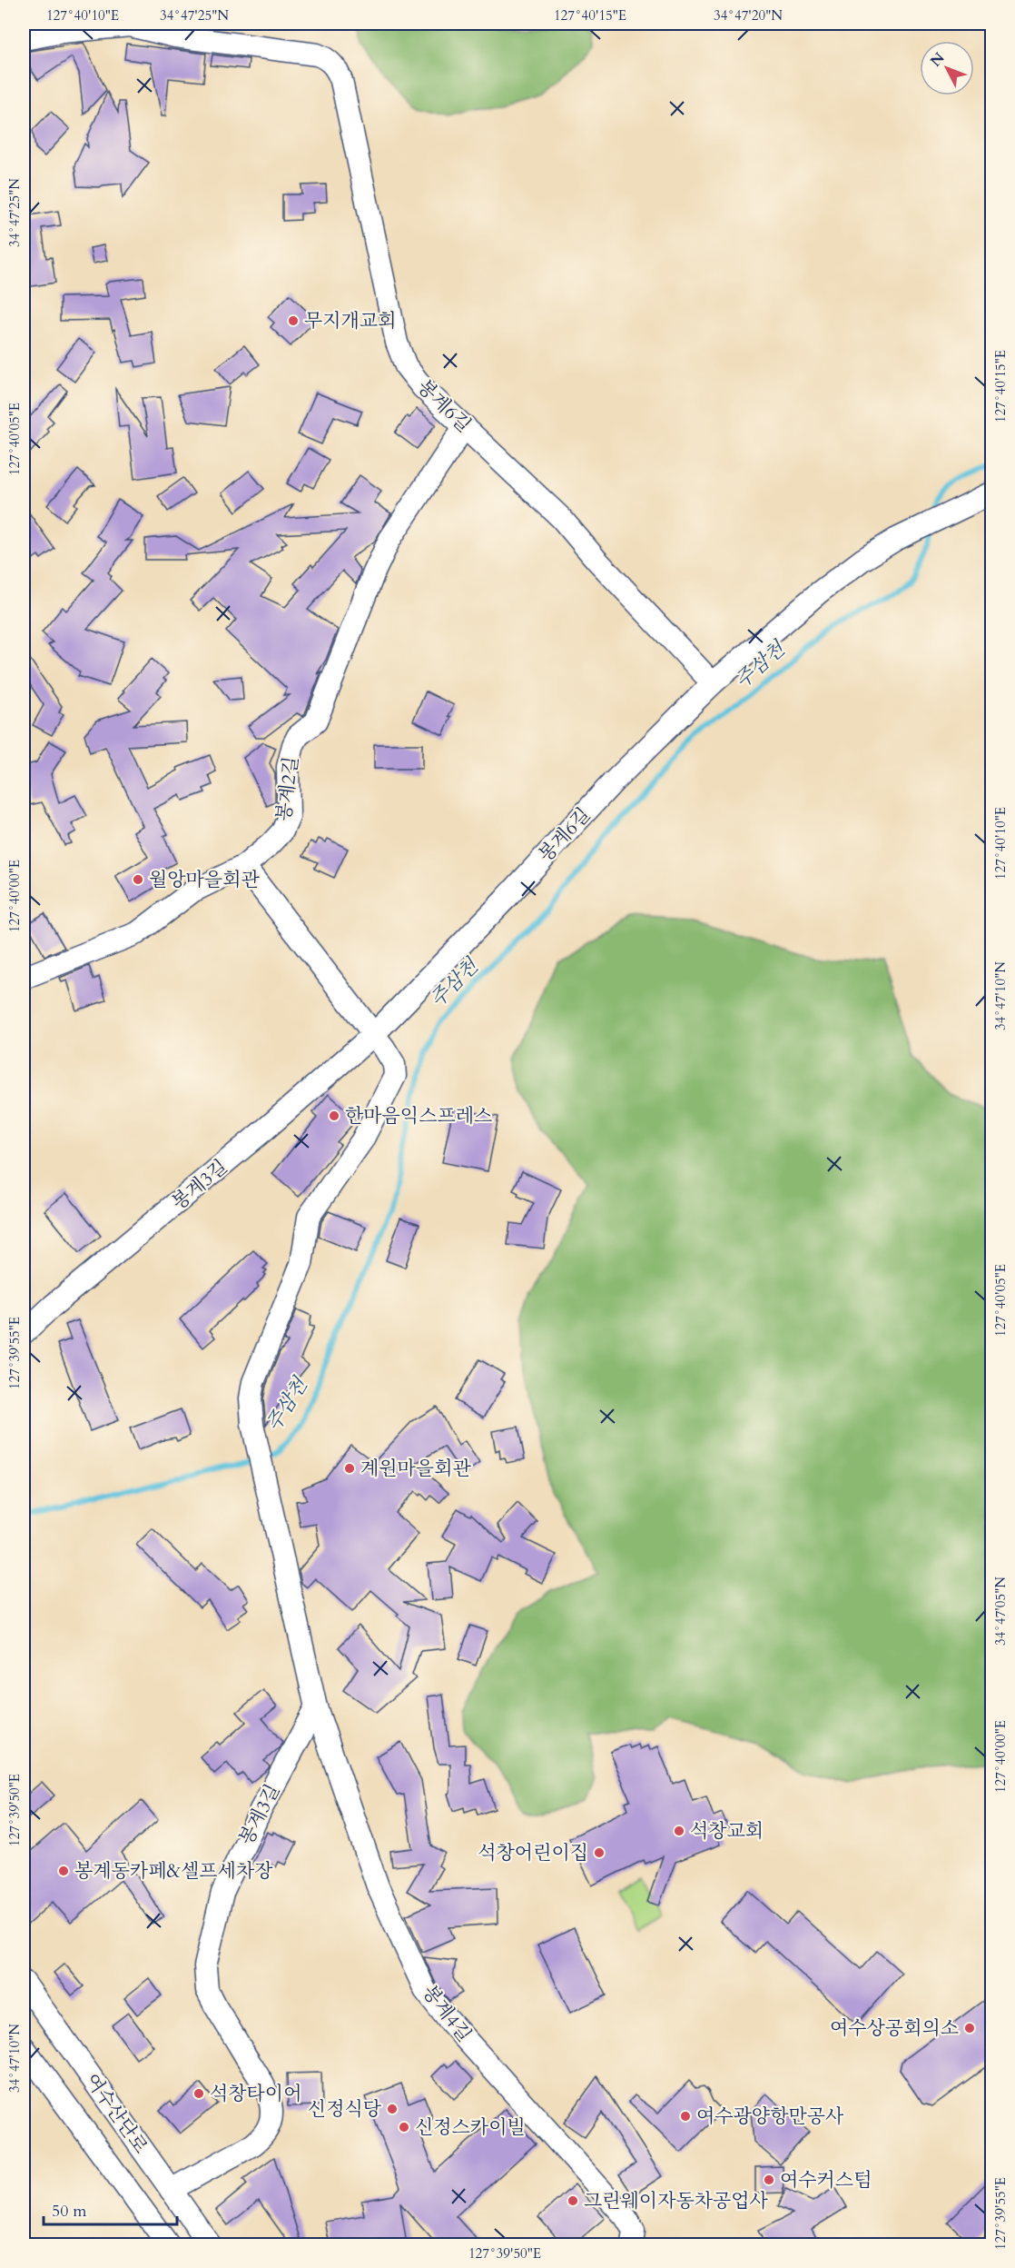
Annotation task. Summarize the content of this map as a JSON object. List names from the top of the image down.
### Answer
{
  "streets": {
    "street": [
      "봉계6길",
      "봉계2길",
      "봉계3길",
      "봉계4길",
      "여수산단로"
    ]
  },
  "crossings": [
    ["봉계6길", "봉계2길"],
    ["봉계6길", "봉계3길"],
    ["봉계3길", "봉계4길"],
    ["봉계3길", "여수산단로"]
  ],
  "water": ["주삼천"],
  "places": [
    "무지개교회",
    "월앙마을회관",
    "한마음익스프레스",
    "계원마을회관",
    "석창교회",
    "석창어린이집",
    "봉계동카페&셀프세차장",
    "여수상공회의소",
    "석창타이어",
    "신정식당",
    "여수광양항만공사",
    "신정스카이빌",
    "여수커스텀",
    "그린웨이자동차공업사"
  ],
  "scale_bar": "50 m",
  "north": "top left",
  "coordinates": [
    "127°40'10\"E",
    "34°47'25\"N",
    "127°40'15\"E",
    "34°47'20\"N",
    "127°40'05\"E",
    "127°40'00\"E",
    "34°47'10\"N",
    "127°39'55\"E",
    "34°47'05\"N",
    "127°39'50\"E"
  ]
}
